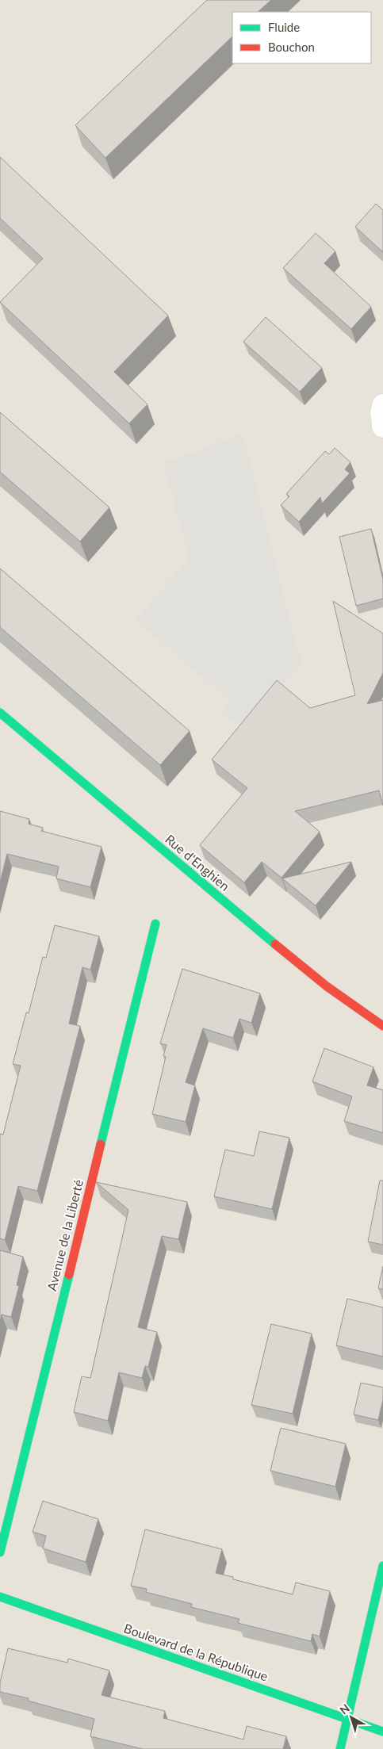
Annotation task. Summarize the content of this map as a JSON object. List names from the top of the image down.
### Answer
{
  "streets": {
    "street": ["Rue d'Enghien", "Avenue de la Liberté", "Boulevard de la République"]
  },
  "legend": ["Fluide", "Bouchon"],
  "north": "top left"
}
